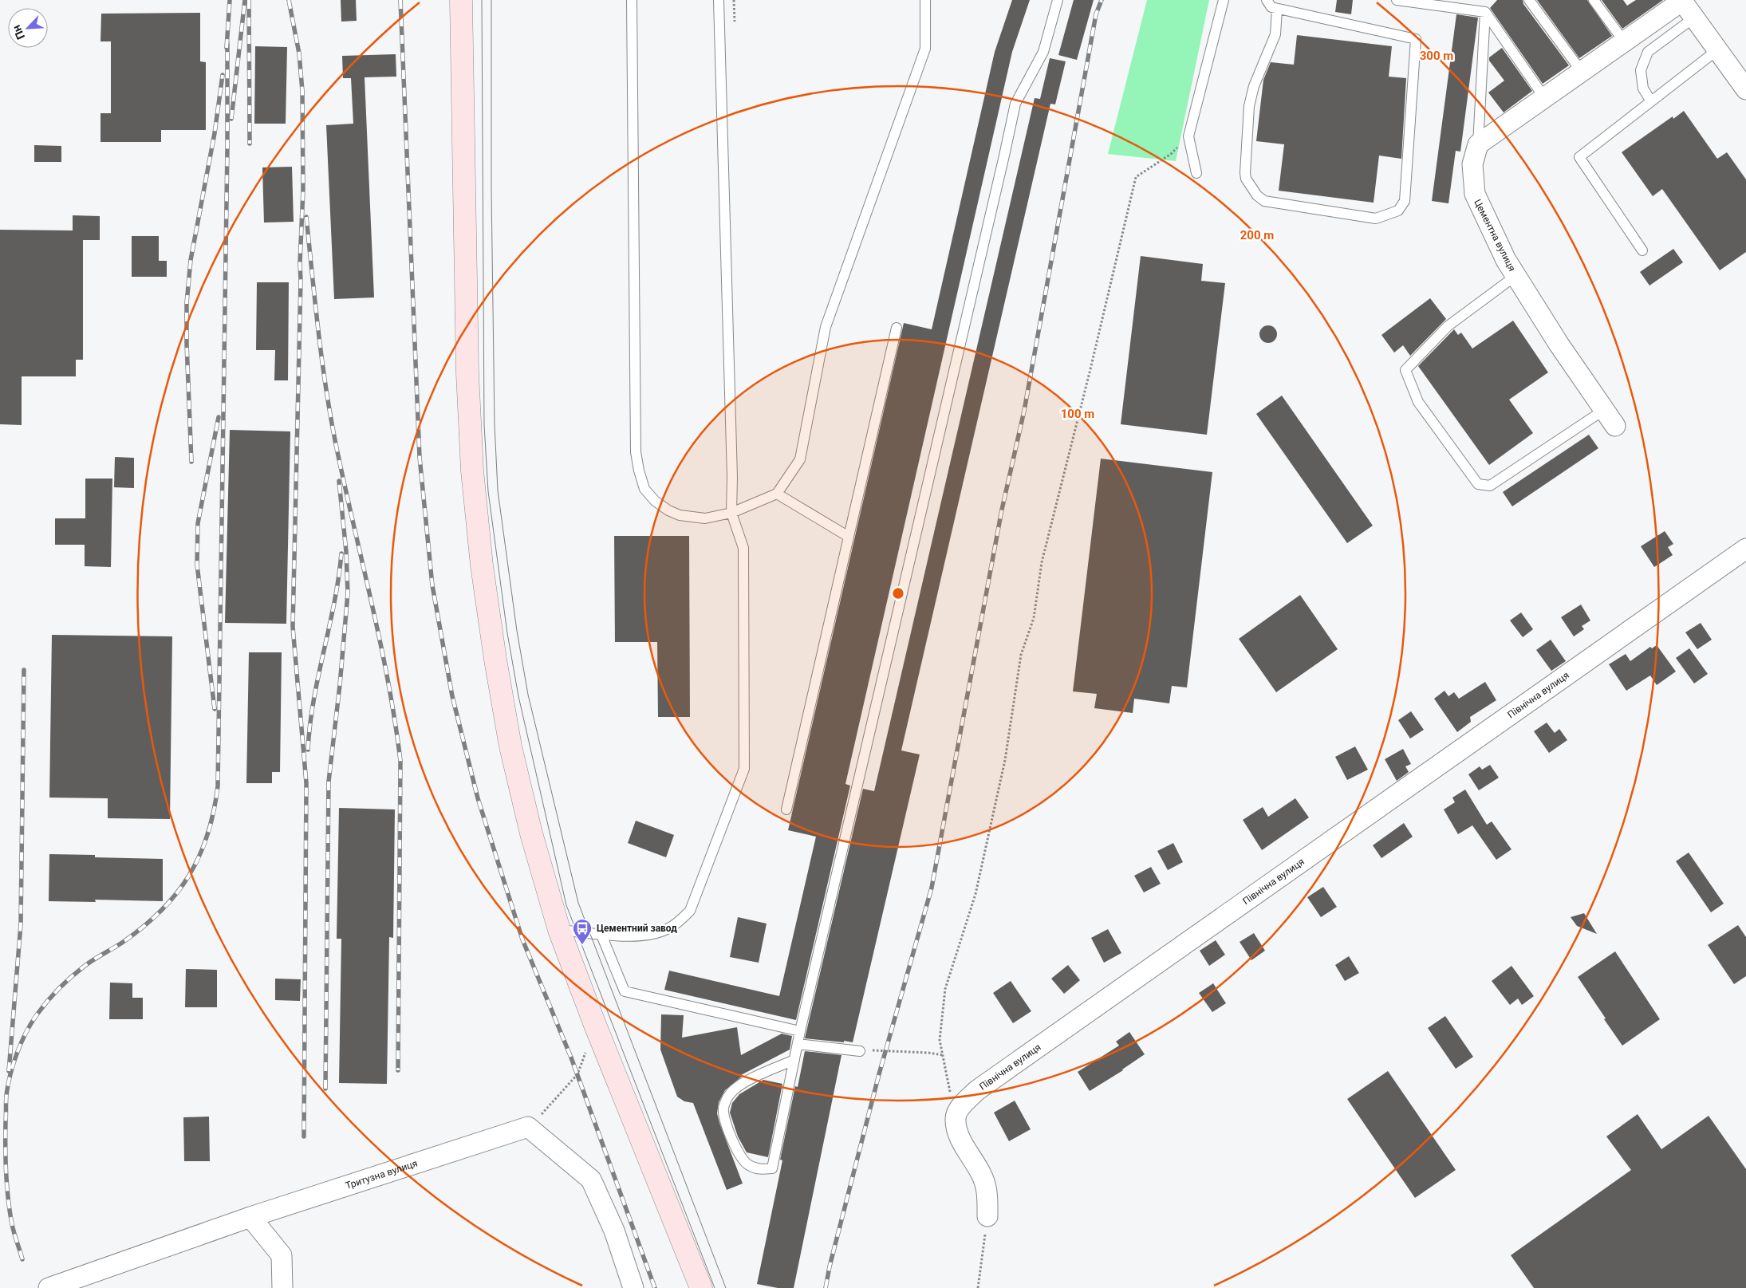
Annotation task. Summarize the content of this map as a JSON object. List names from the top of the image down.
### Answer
{
  "streets": {
    "street": ["Цементна вулиця", "Північна вулиця", "Тритузна вулиця"]
  },
  "places": {
    "bus stop": ["Цементний завод"]
  },
  "north": "bottom left",
  "rings": ["300 m", "200 m", "100 m"]
}
